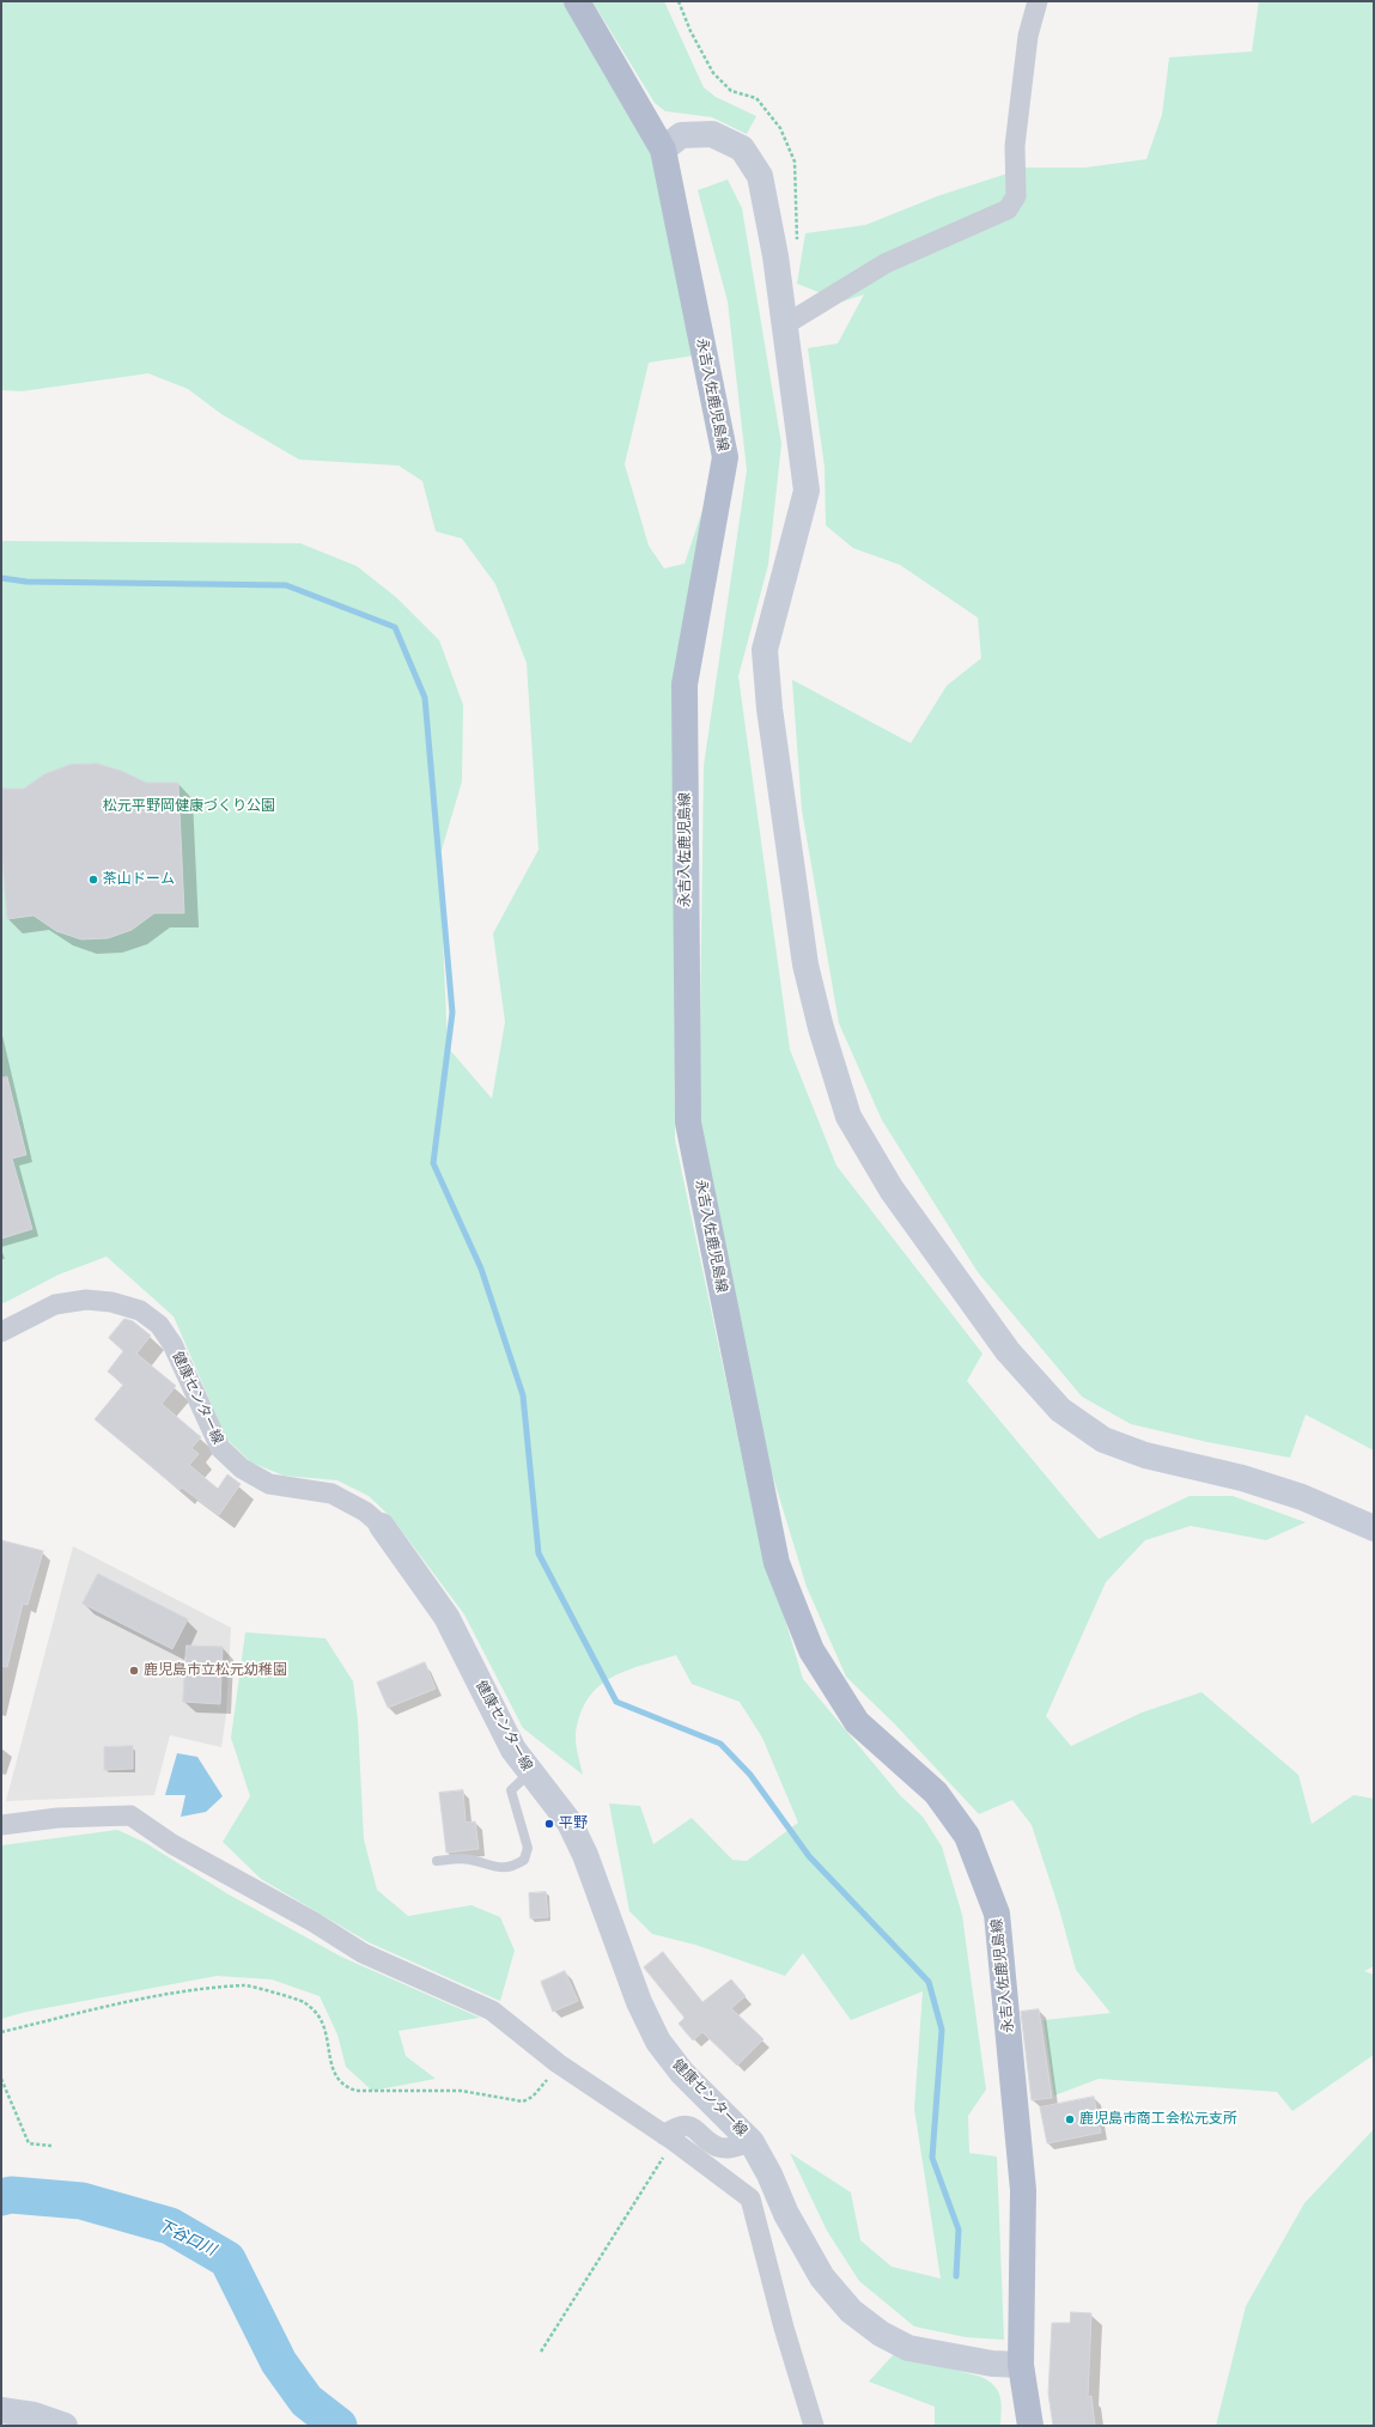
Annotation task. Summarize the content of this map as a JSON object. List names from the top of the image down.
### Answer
{
  "streets": {
    "main road": ["永吉入佐鹿児島線"],
    "street": ["健康センター線"]
  },
  "crossings": [
    ["永吉入佐鹿児島線", "健康センター線"]
  ],
  "water": ["下谷口川"],
  "parks": ["松元平野岡健康づくり公園"],
  "places": [
    "茶山ドーム",
    "鹿児島市立松元幼稚園",
    "平野",
    "鹿児島市商工会松元支所"
  ]
}
